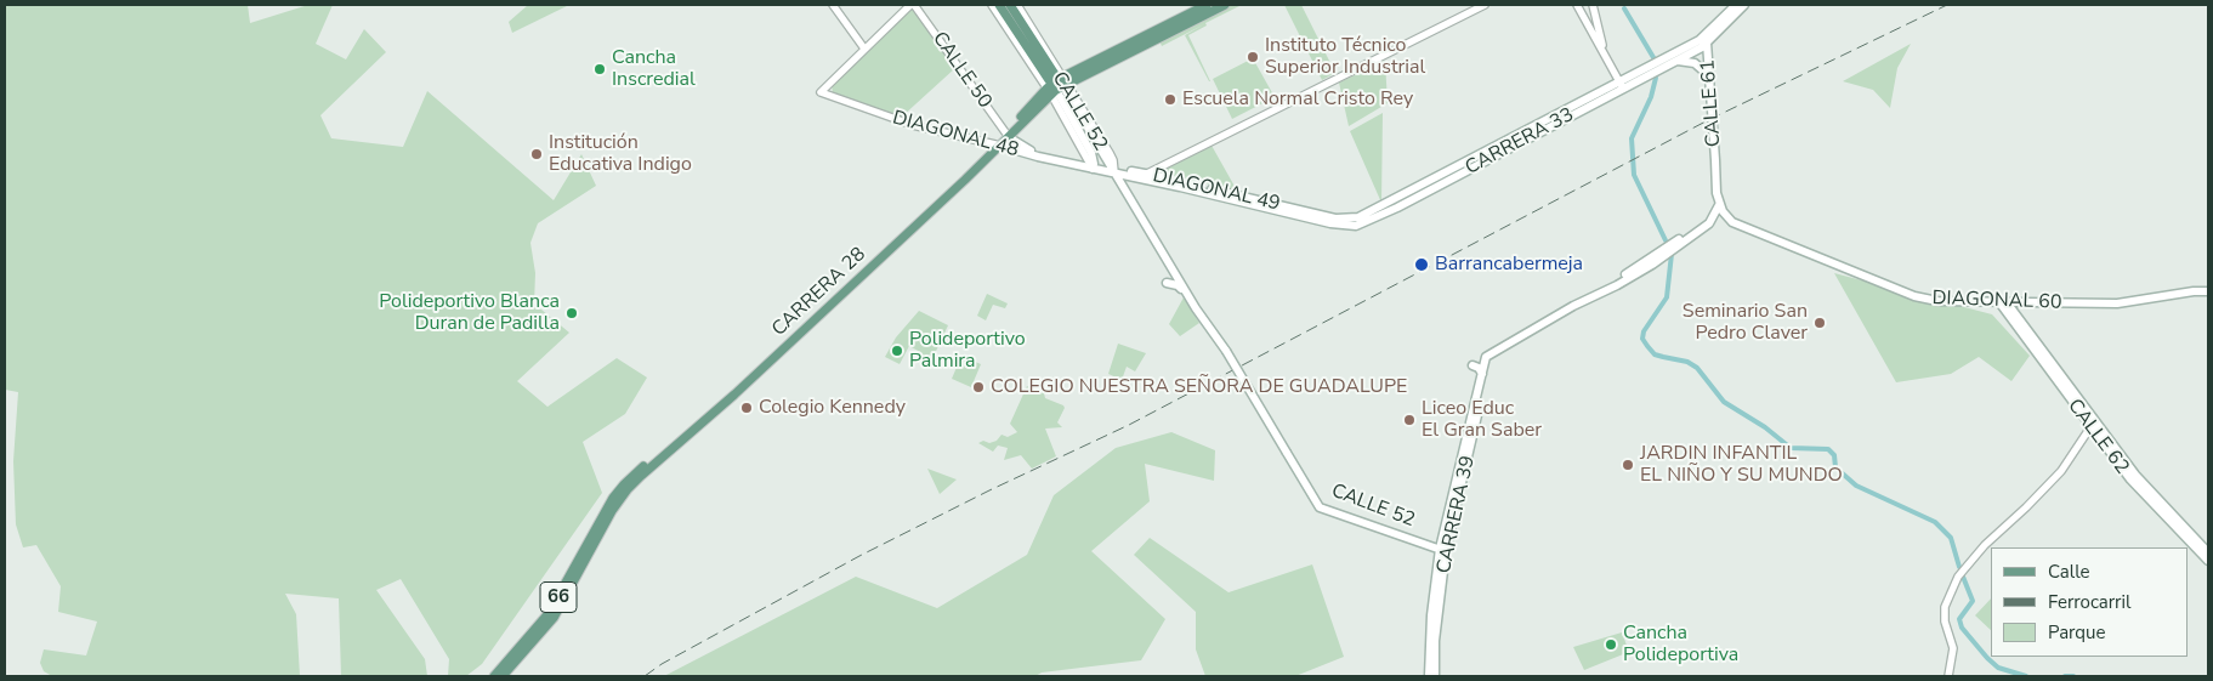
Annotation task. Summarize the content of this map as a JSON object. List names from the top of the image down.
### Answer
{
  "streets": {
    "main road": [
      "CALLE 61",
      "CALLE 52",
      "DIAGONAL 48",
      "CARRERA 33",
      "DIAGONAL 49",
      "CARRERA 28",
      "DIAGONAL 60",
      "CALLE 62",
      "CARRERA 39",
      "66"
    ],
    "street": ["CALLE 50"]
  },
  "crossings": [
    ["CALLE 50", "DIAGONAL 48"],
    ["CALLE 50", "CARRERA 28"],
    ["CALLE 61", "CARRERA 33"],
    ["CALLE 61", "DIAGONAL 60"],
    ["CALLE 52", "DIAGONAL 48"],
    ["CALLE 52", "DIAGONAL 49"],
    ["CALLE 52", "CARRERA 28"],
    ["CALLE 52", "CARRERA 39"],
    ["DIAGONAL 48", "DIAGONAL 49"],
    ["DIAGONAL 48", "CARRERA 28"],
    ["CARRERA 33", "DIAGONAL 49"],
    ["DIAGONAL 60", "CALLE 62"]
  ],
  "places": [
    "Instituto Técnico Superior Industrial",
    "Cancha Inscredial",
    "Escuela Normal Cristo Rey",
    "Institución Educativa Indigo",
    "Barrancabermeja",
    "Polideportivo Blanca Duran de Padilla",
    "Seminario San Pedro Claver",
    "Polideportivo Palmira",
    "COLEGIO NUESTRA SEÑORA DE GUADALUPE",
    "Colegio Kennedy",
    "Liceo Educ El Gran Saber",
    "JARDIN INFANTIL EL NIÑO Y SU MUNDO",
    "Cancha Polideportiva"
  ],
  "legend": ["Calle", "Ferrocarril", "Parque"]
}
